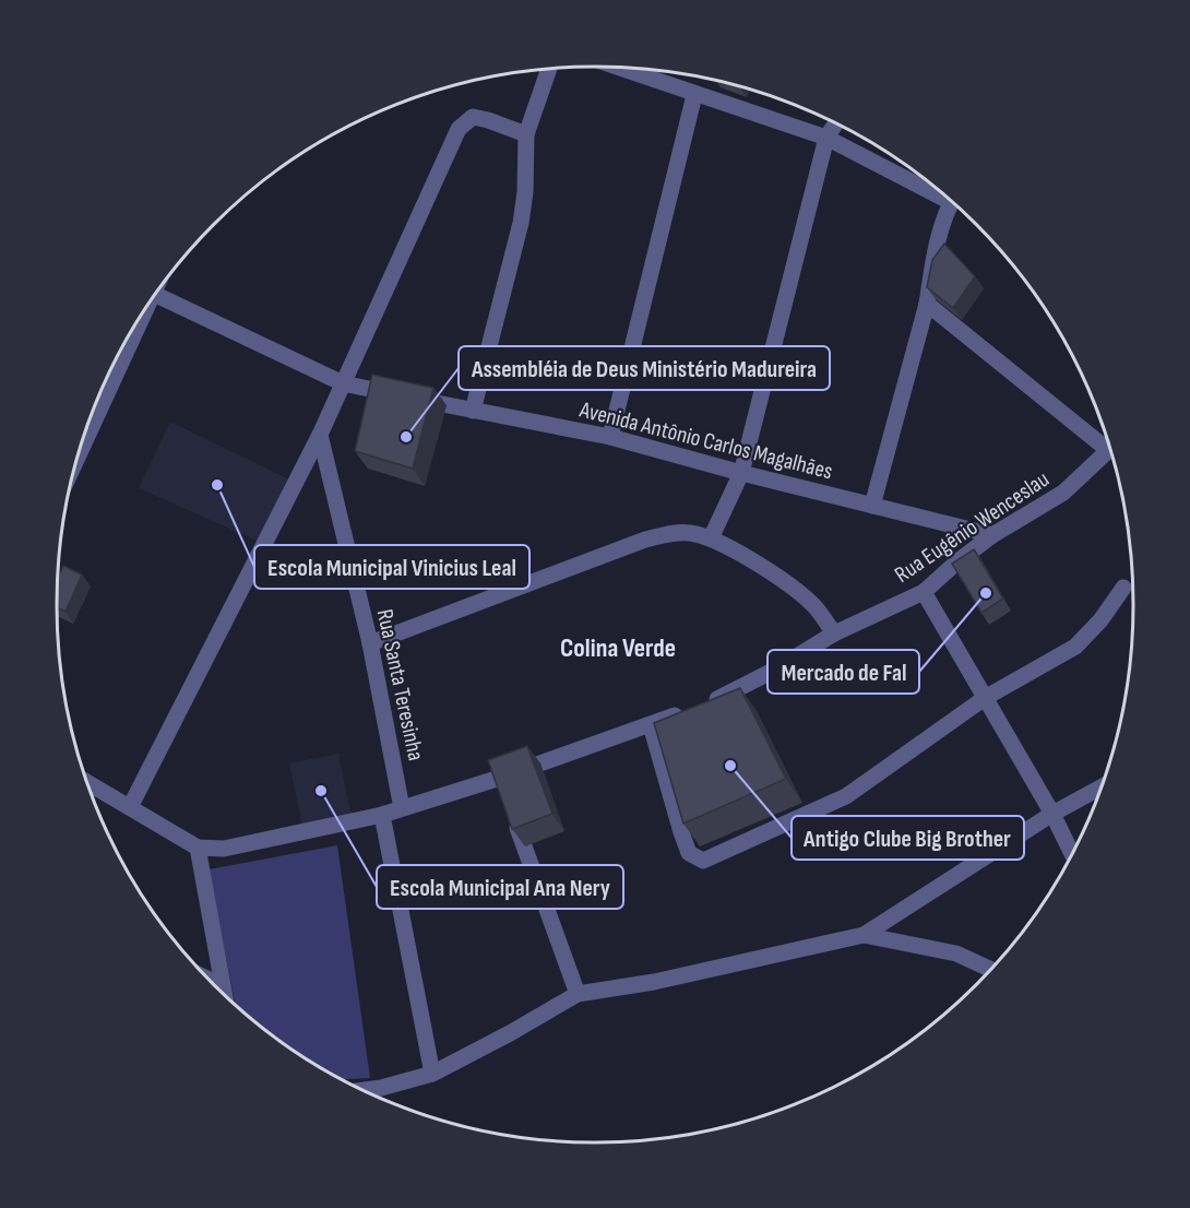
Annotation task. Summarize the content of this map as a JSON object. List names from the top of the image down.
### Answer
{
  "streets": {
    "street": ["Avenida Antônio Carlos Magalhães", "Rua Eugênio Wenceslau", "Rua Santa Teresinha"]
  },
  "crossings": [
    ["Avenida Antônio Carlos Magalhães", "Rua Eugênio Wenceslau"],
    ["Rua Eugênio Wenceslau", "Rua Santa Teresinha"]
  ],
  "districts": ["Colina Verde"],
  "places": [
    "Assembléia de Deus Ministério Madureira",
    "Escola Municipal Vinicius Leal",
    "Mercado de Fal",
    "Antigo Clube Big Brother",
    "Escola Municipal Ana Nery"
  ]
}
